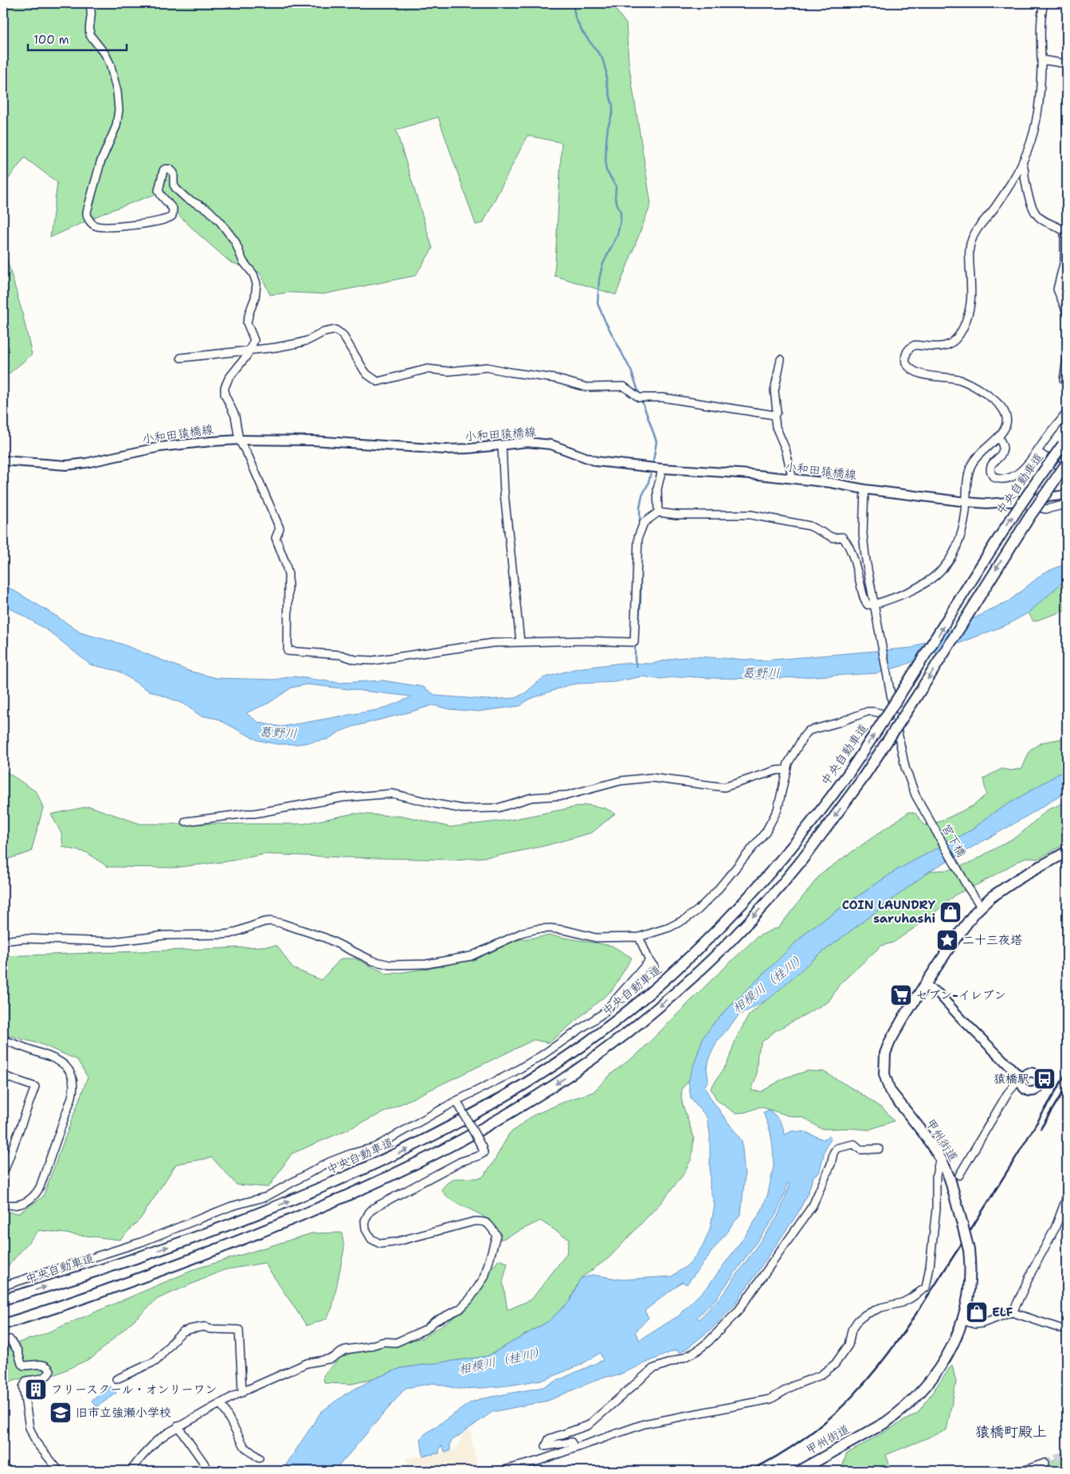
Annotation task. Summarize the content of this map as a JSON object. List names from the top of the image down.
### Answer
{
  "streets": {
    "highway": ["中央自動車道", "甲州街道"],
    "main road": ["小和田猿橋線"],
    "street": ["宮下橋"]
  },
  "crossings": [
    ["小和田猿橋線", "宮下橋"],
    ["宮下橋", "甲州街道"]
  ],
  "districts": ["猿橋町殿上"],
  "water": ["葛野川", "相模川（桂川）"],
  "places": {
    "shop": ["COIN LAUNDRY saruhashi", "ELF"],
    "place": ["二十三夜塔"],
    "supermarket": ["セブン-イレブン"],
    "bus stop": ["猿橋駅"],
    "building": ["フリースクール・オンリーワン"],
    "school or university": ["旧市立強瀬小学校"]
  },
  "scale_bar": "100 m"
}
